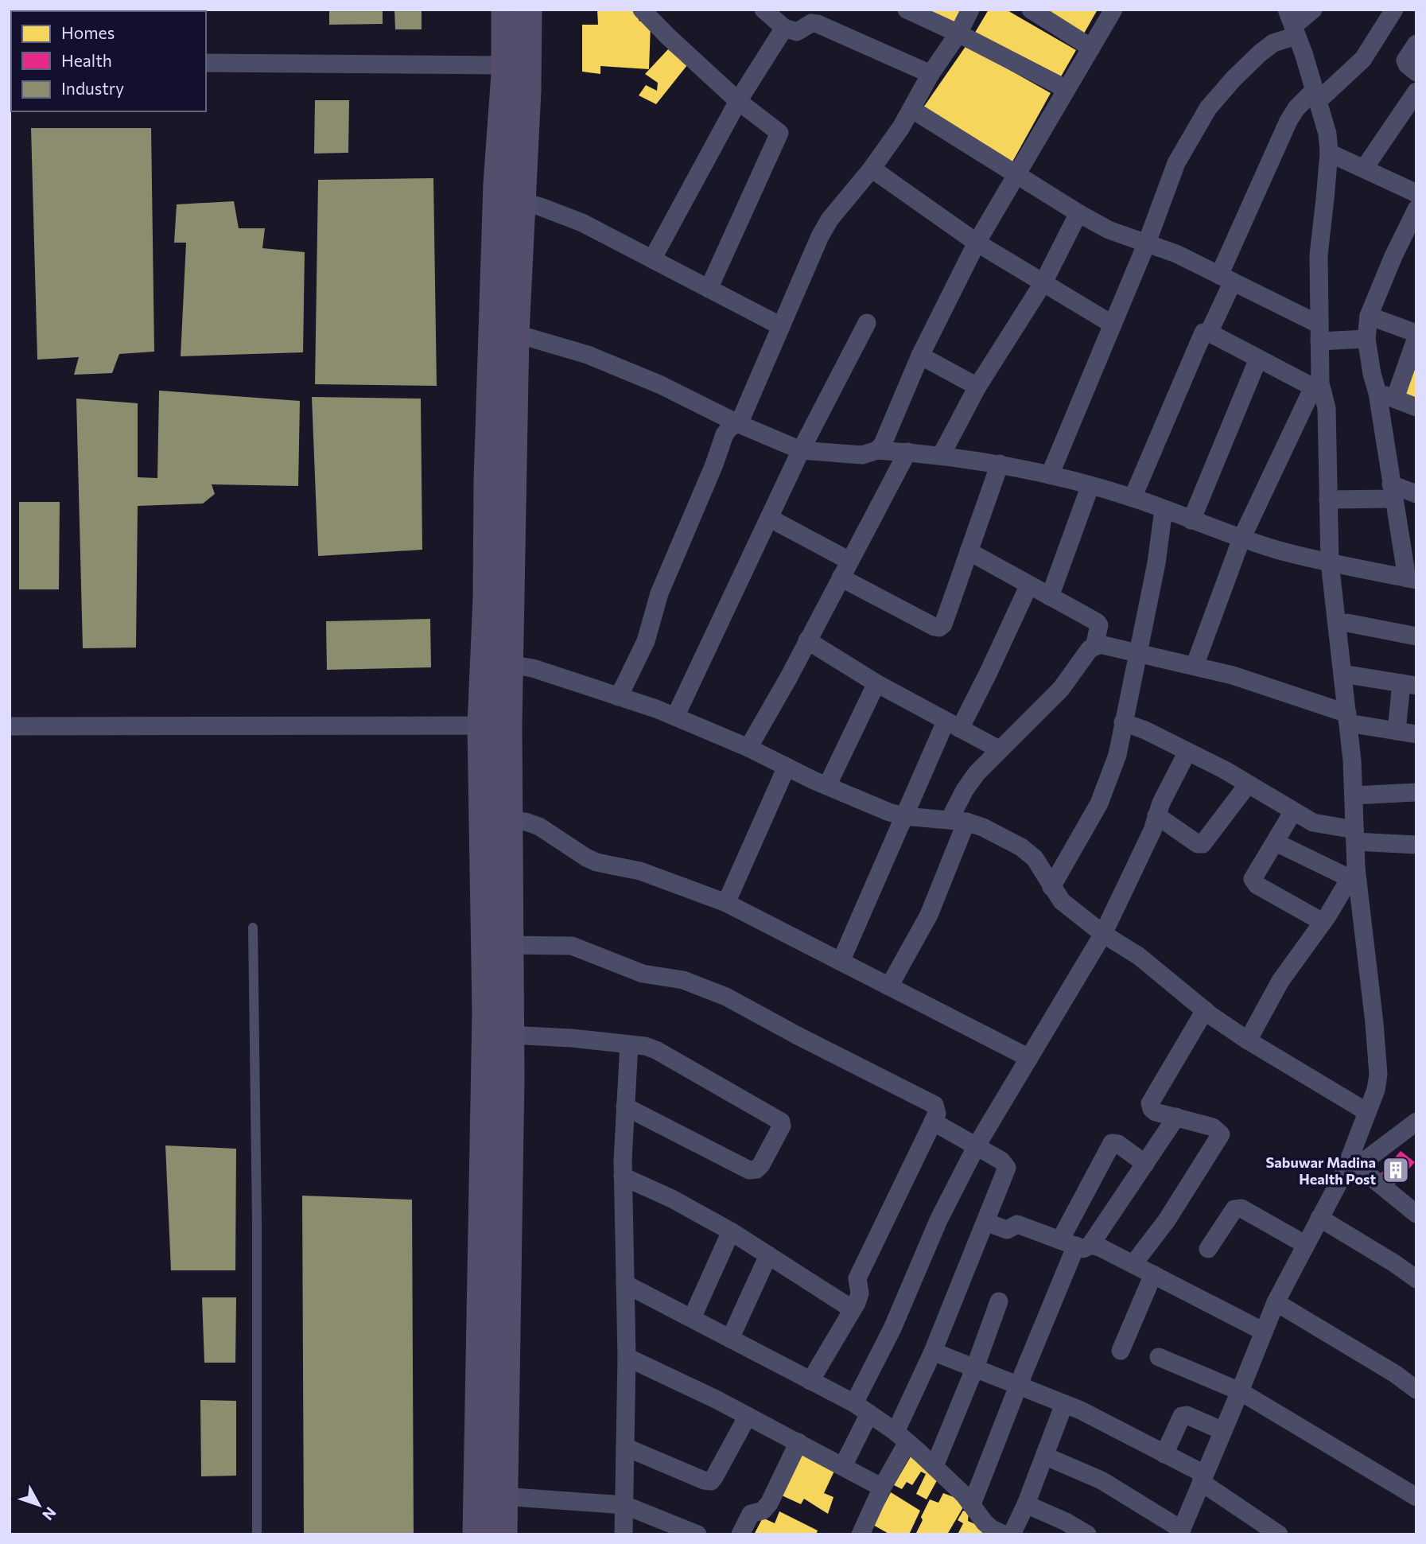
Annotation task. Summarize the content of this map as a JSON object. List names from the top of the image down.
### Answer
{
  "places": {
    "building": ["Sabuwar Madina Health Post"]
  },
  "legend": ["Homes", "Health", "Industry"],
  "north": "bottom right"
}
